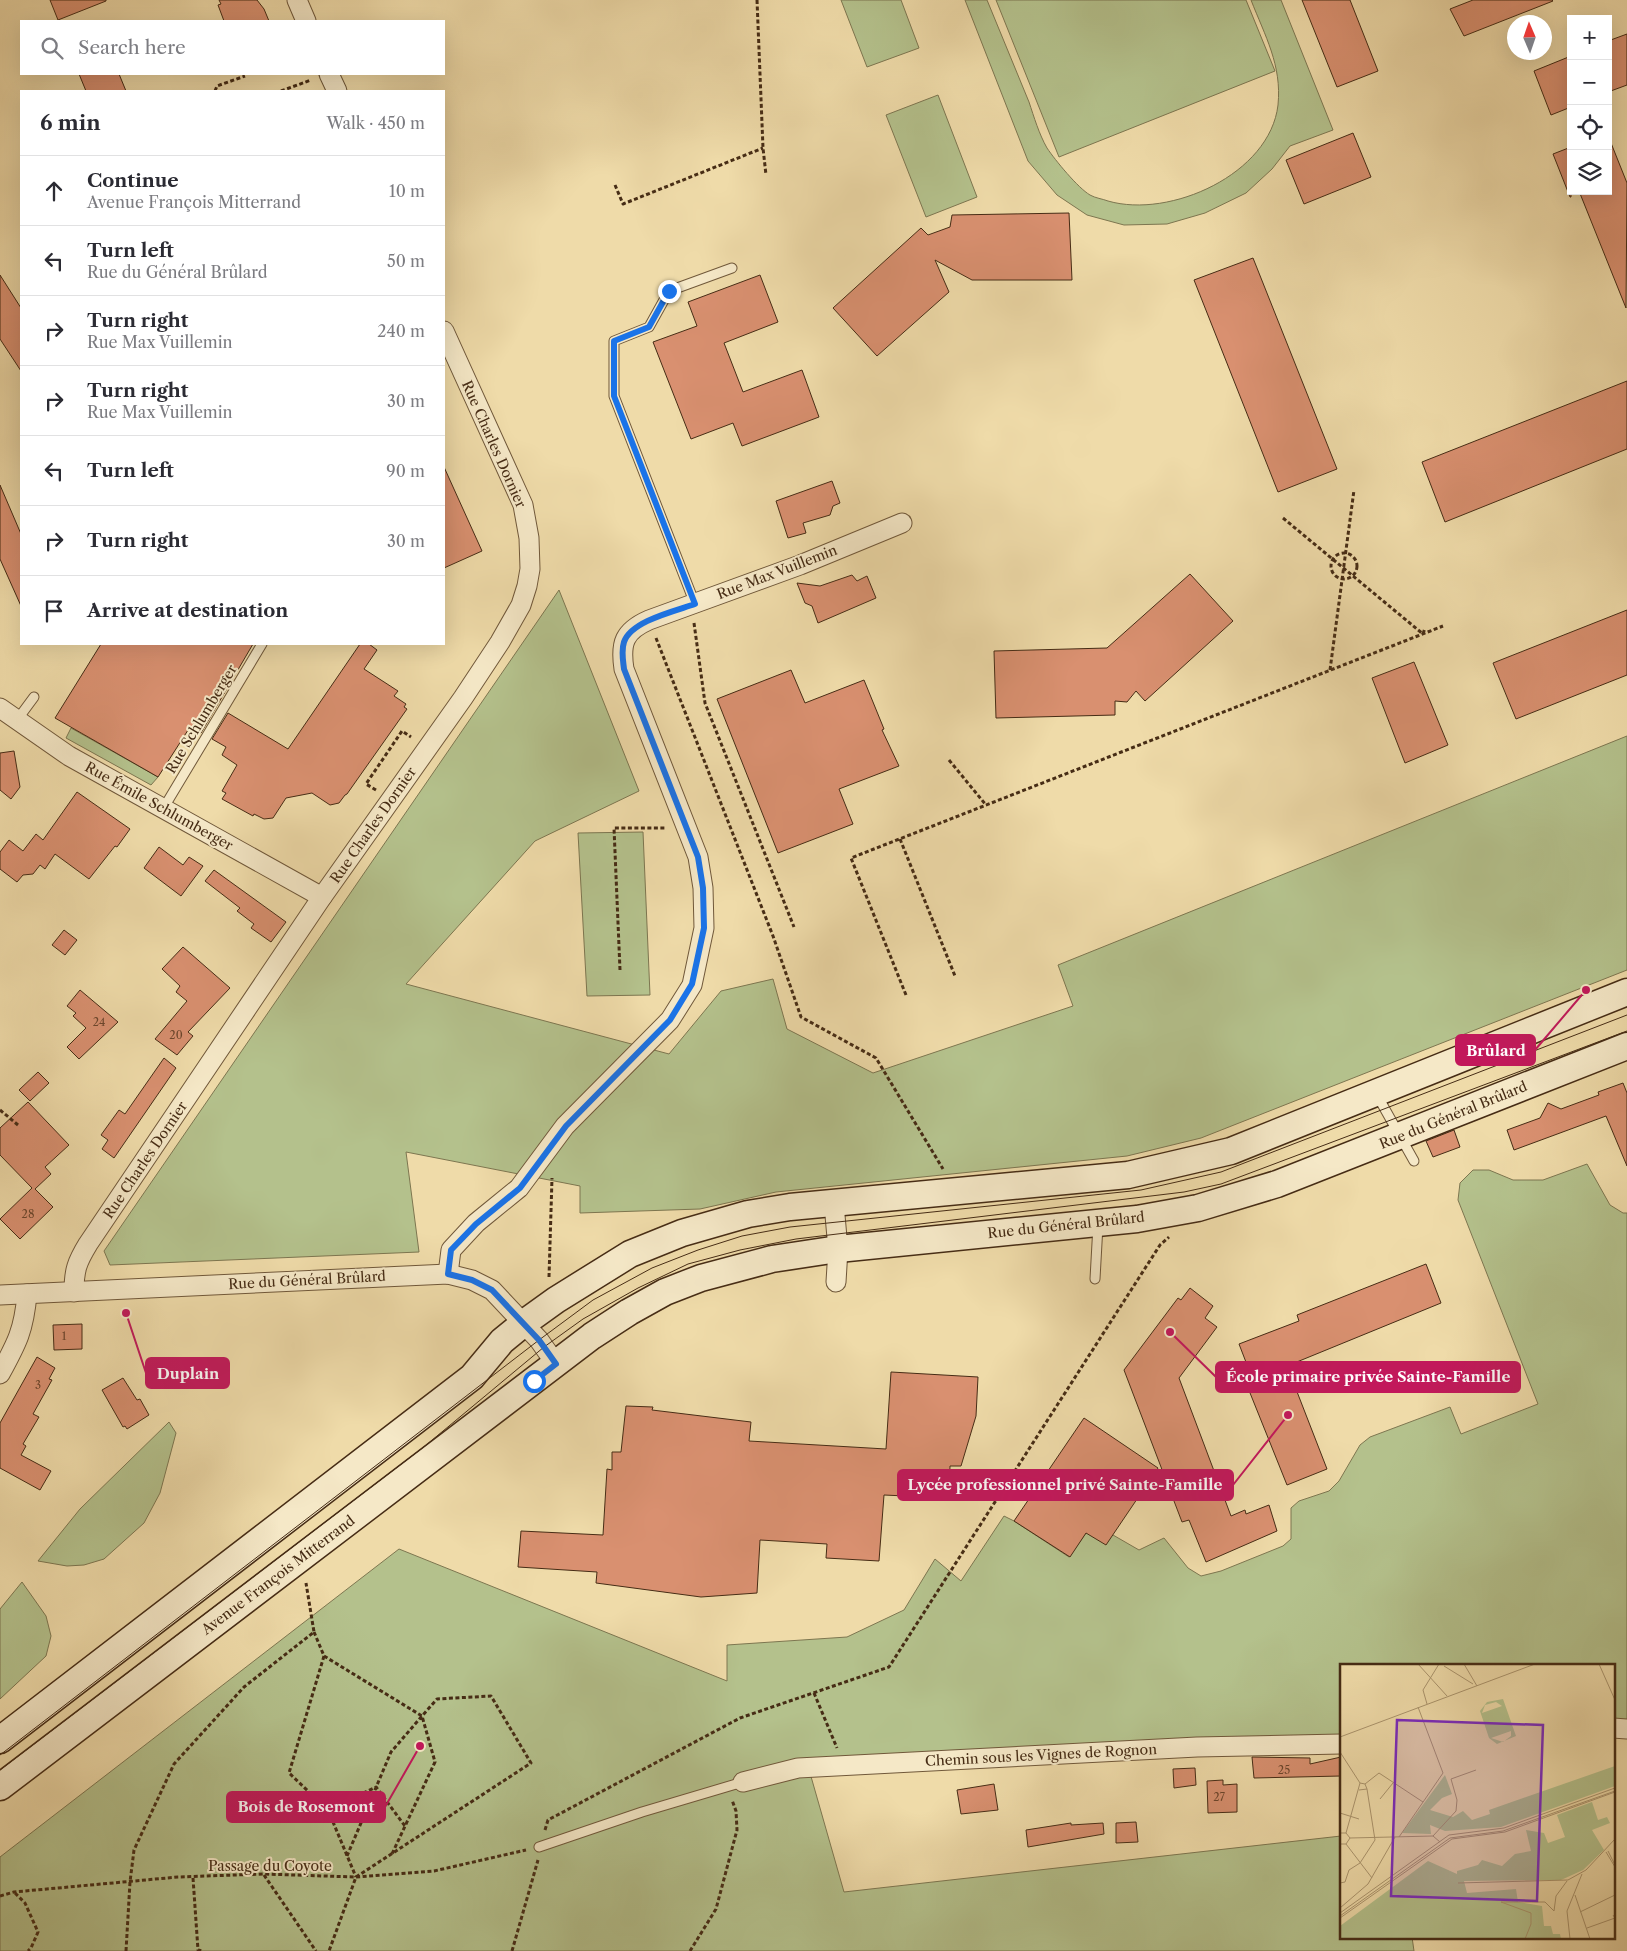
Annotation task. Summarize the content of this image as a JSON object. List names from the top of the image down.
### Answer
{
  "streets": {
    "main road": ["Rue du Général Brûlard", "Avenue François Mitterrand"],
    "street": [
      "Rue Charles Dornier",
      "Rue Max Vuillemin",
      "Rue Émile Schlumberger",
      "Chemin sous les Vignes de Rognon"
    ],
    "lane": ["Rue Schlumberger"],
    "path": ["Passage du Coyote"]
  },
  "crossings": [
    ["Rue Charles Dornier", "Rue Émile Schlumberger"],
    ["Rue Charles Dornier", "Rue du Général Brûlard"],
    ["Rue Max Vuillemin", "Rue du Général Brûlard"],
    ["Rue Schlumberger", "Rue Émile Schlumberger"],
    ["Rue du Général Brûlard", "Avenue François Mitterrand"]
  ],
  "places": [
    "Brûlard",
    "Duplain",
    "École primaire privée Sainte-Famille",
    "Lycée professionnel privé Sainte-Famille",
    "Bois de Rosemont"
  ],
  "house_numbers": [
    "24",
    "20",
    "28",
    "1",
    "3",
    "25",
    "27"
  ],
  "north": "top",
  "page": {
    "map_buttons": ["+", "−"],
    "search": "Search here",
    "heading": ["6 min", "Walk · 450 m"],
    "list": [
      ["Continue", "Avenue François Mitterrand", "10 m"],
      ["Turn left", "Rue du Général Brûlard", "50 m"],
      ["Turn right", "Rue Max Vuillemin", "240 m"],
      ["Turn right", "Rue Max Vuillemin", "30 m"],
      ["Turn left", "90 m"],
      ["Turn right", "30 m"],
      "Arrive at destination"
    ]
  }
}
